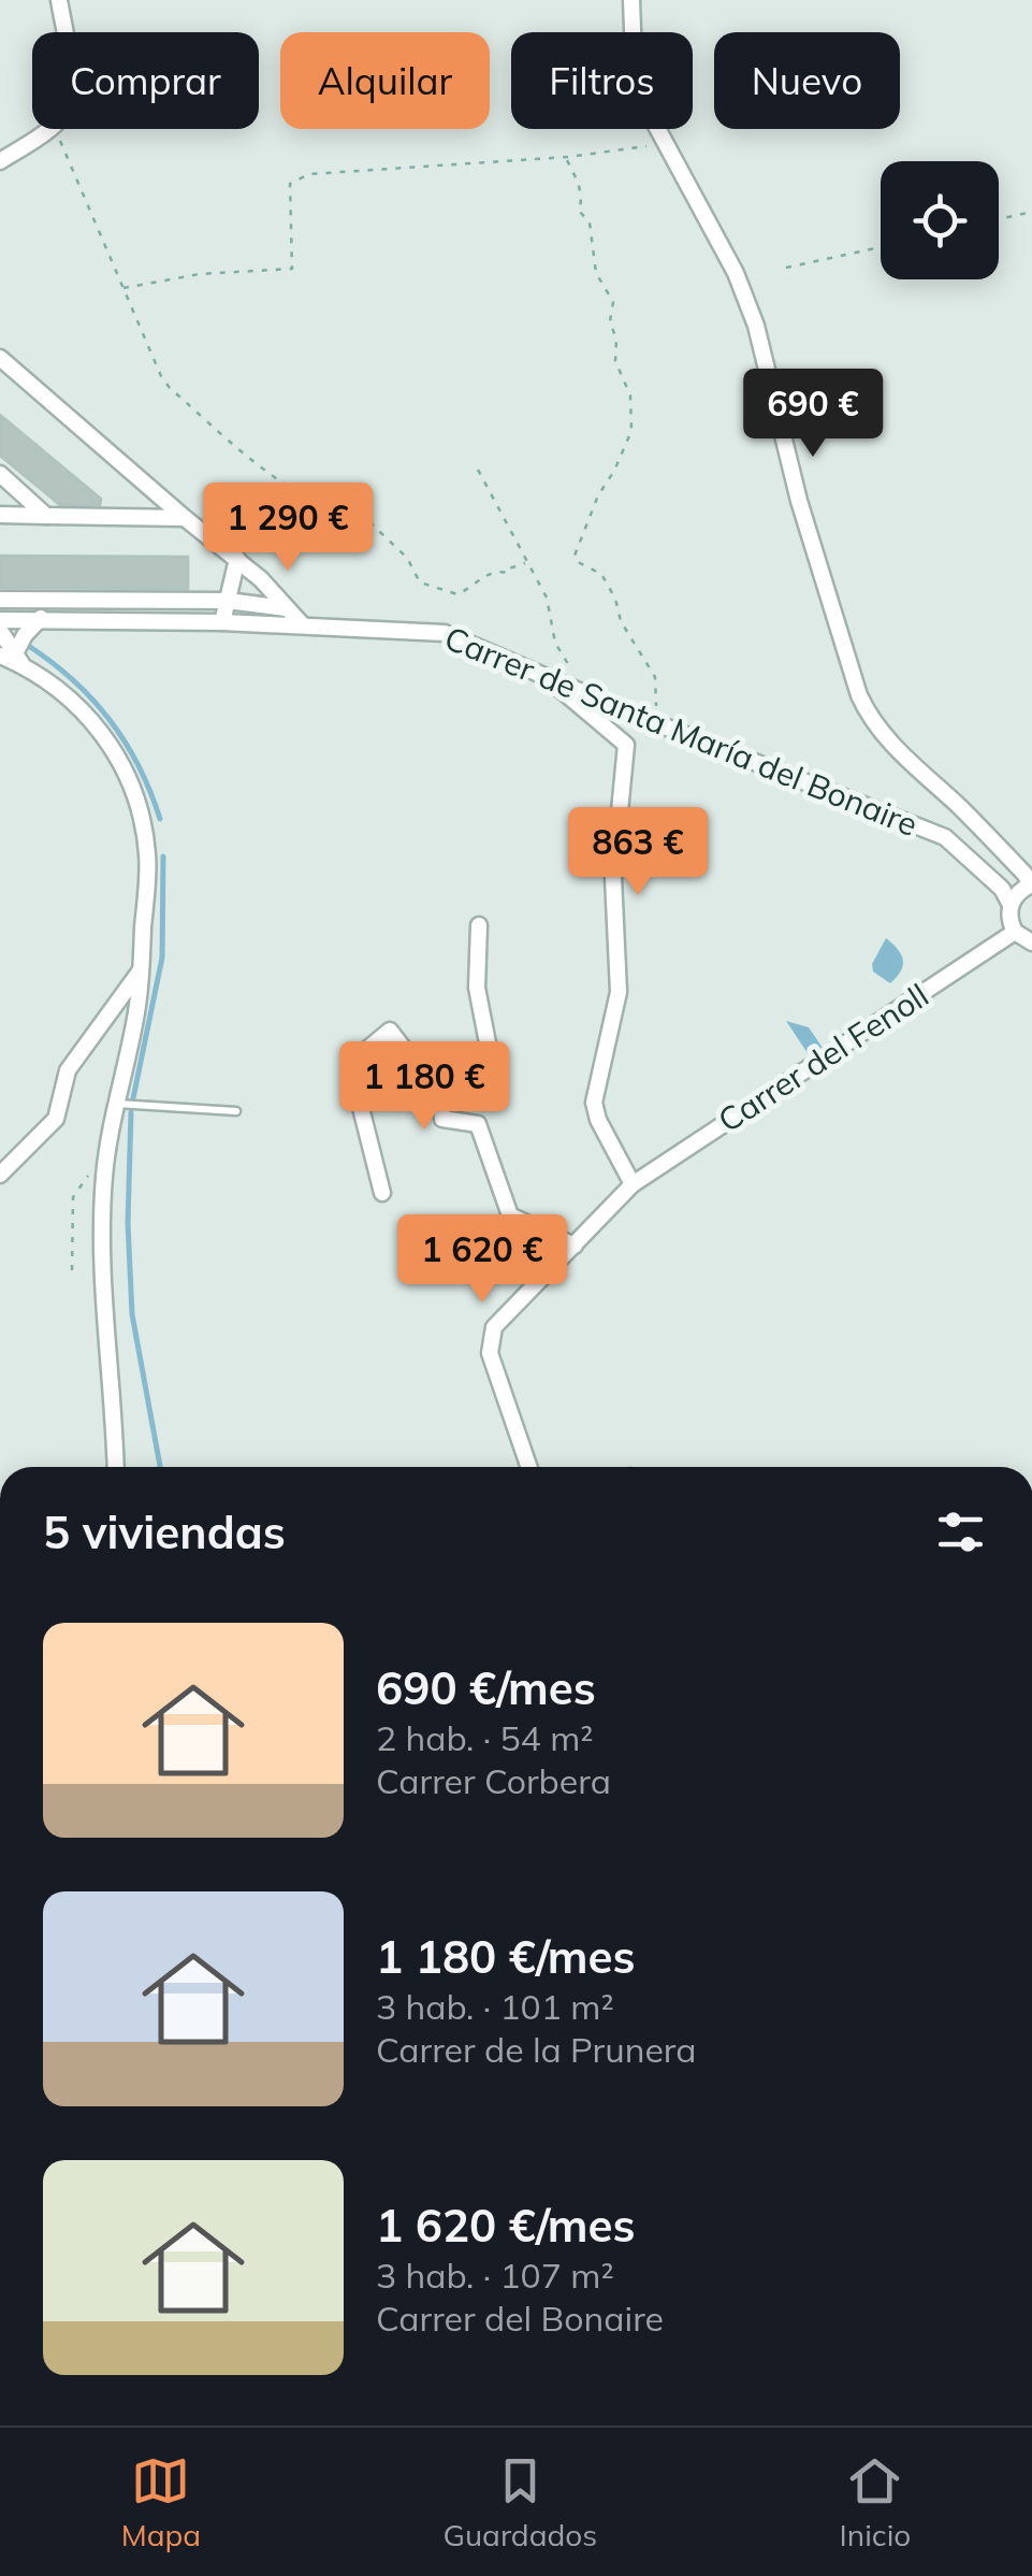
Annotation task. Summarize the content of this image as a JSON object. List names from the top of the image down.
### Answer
{
  "streets": {
    "street": ["Carrer de Santa María del Bonaire", "Carrer del Fenoll"]
  },
  "page": {
    "chip": [
      "Comprar",
      "Alquilar",
      "Filtros",
      "Nuevo"
    ],
    "price": [
      "690 €",
      "1 290 €",
      "863 €",
      "1 180 €",
      "1 620 €"
    ],
    "heading": "5 viviendas",
    "list": [
      {
        "name": "690 €/mes",
        "note": "2 hab. · 54 m² · Carrer Corbera"
      },
      {
        "name": "1 180 €/mes",
        "note": "3 hab. · 101 m² · Carrer de la Prunera"
      },
      {
        "name": "1 620 €/mes",
        "note": "3 hab. · 107 m² · Carrer del Bonaire"
      }
    ],
    "tabs": ["Mapa", "Guardados", "Inicio"]
  }
}
